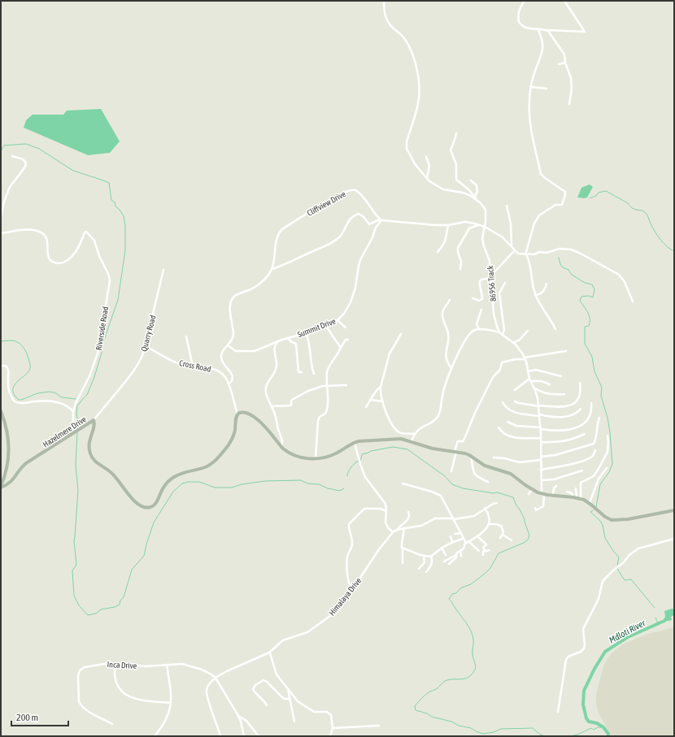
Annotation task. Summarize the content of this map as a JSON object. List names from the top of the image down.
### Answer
{
  "streets": {
    "street": [
      "Cliffview Drive",
      "86956 Track",
      "Summit Drive",
      "Riverside Road",
      "Quarry Road",
      "Cross Road",
      "Hazelmere Drive",
      "Himalaya Drive",
      "Inca Drive"
    ]
  },
  "crossings": [
    ["Cliffview Drive", "Summit Drive"],
    ["Riverside Road", "Hazelmere Drive"],
    ["Quarry Road", "Cross Road"],
    ["Quarry Road", "Hazelmere Drive"],
    ["Cross Road", "Hazelmere Drive"],
    ["Himalaya Drive", "Inca Drive"]
  ],
  "water": ["Mdloti River"],
  "scale_bar": "200 m"
}
